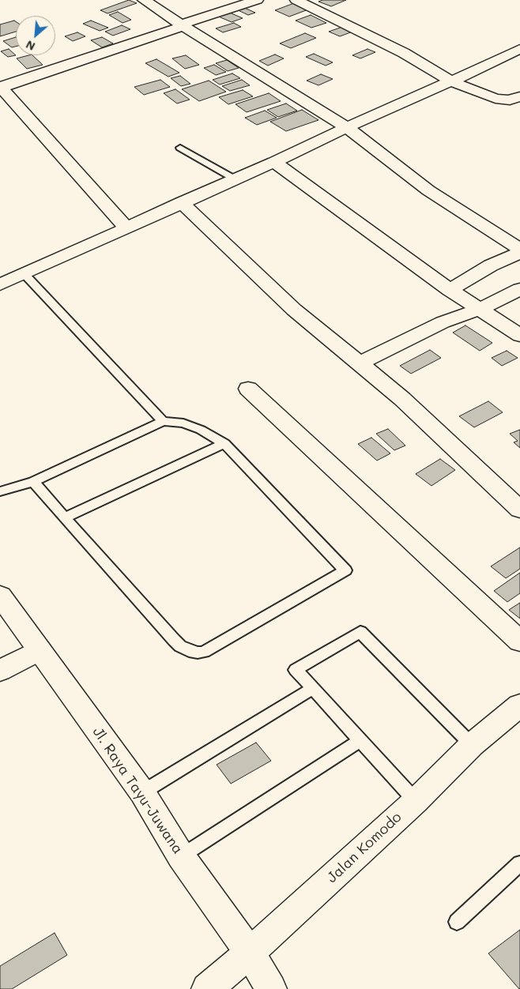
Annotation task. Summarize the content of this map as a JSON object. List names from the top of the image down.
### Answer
{
  "streets": {
    "street": ["Jl. Raya Tayu-Juwana", "Jalan Komodo"]
  },
  "crossings": [
    ["Jl. Raya Tayu-Juwana", "Jalan Komodo"]
  ],
  "north": "bottom left"
}
